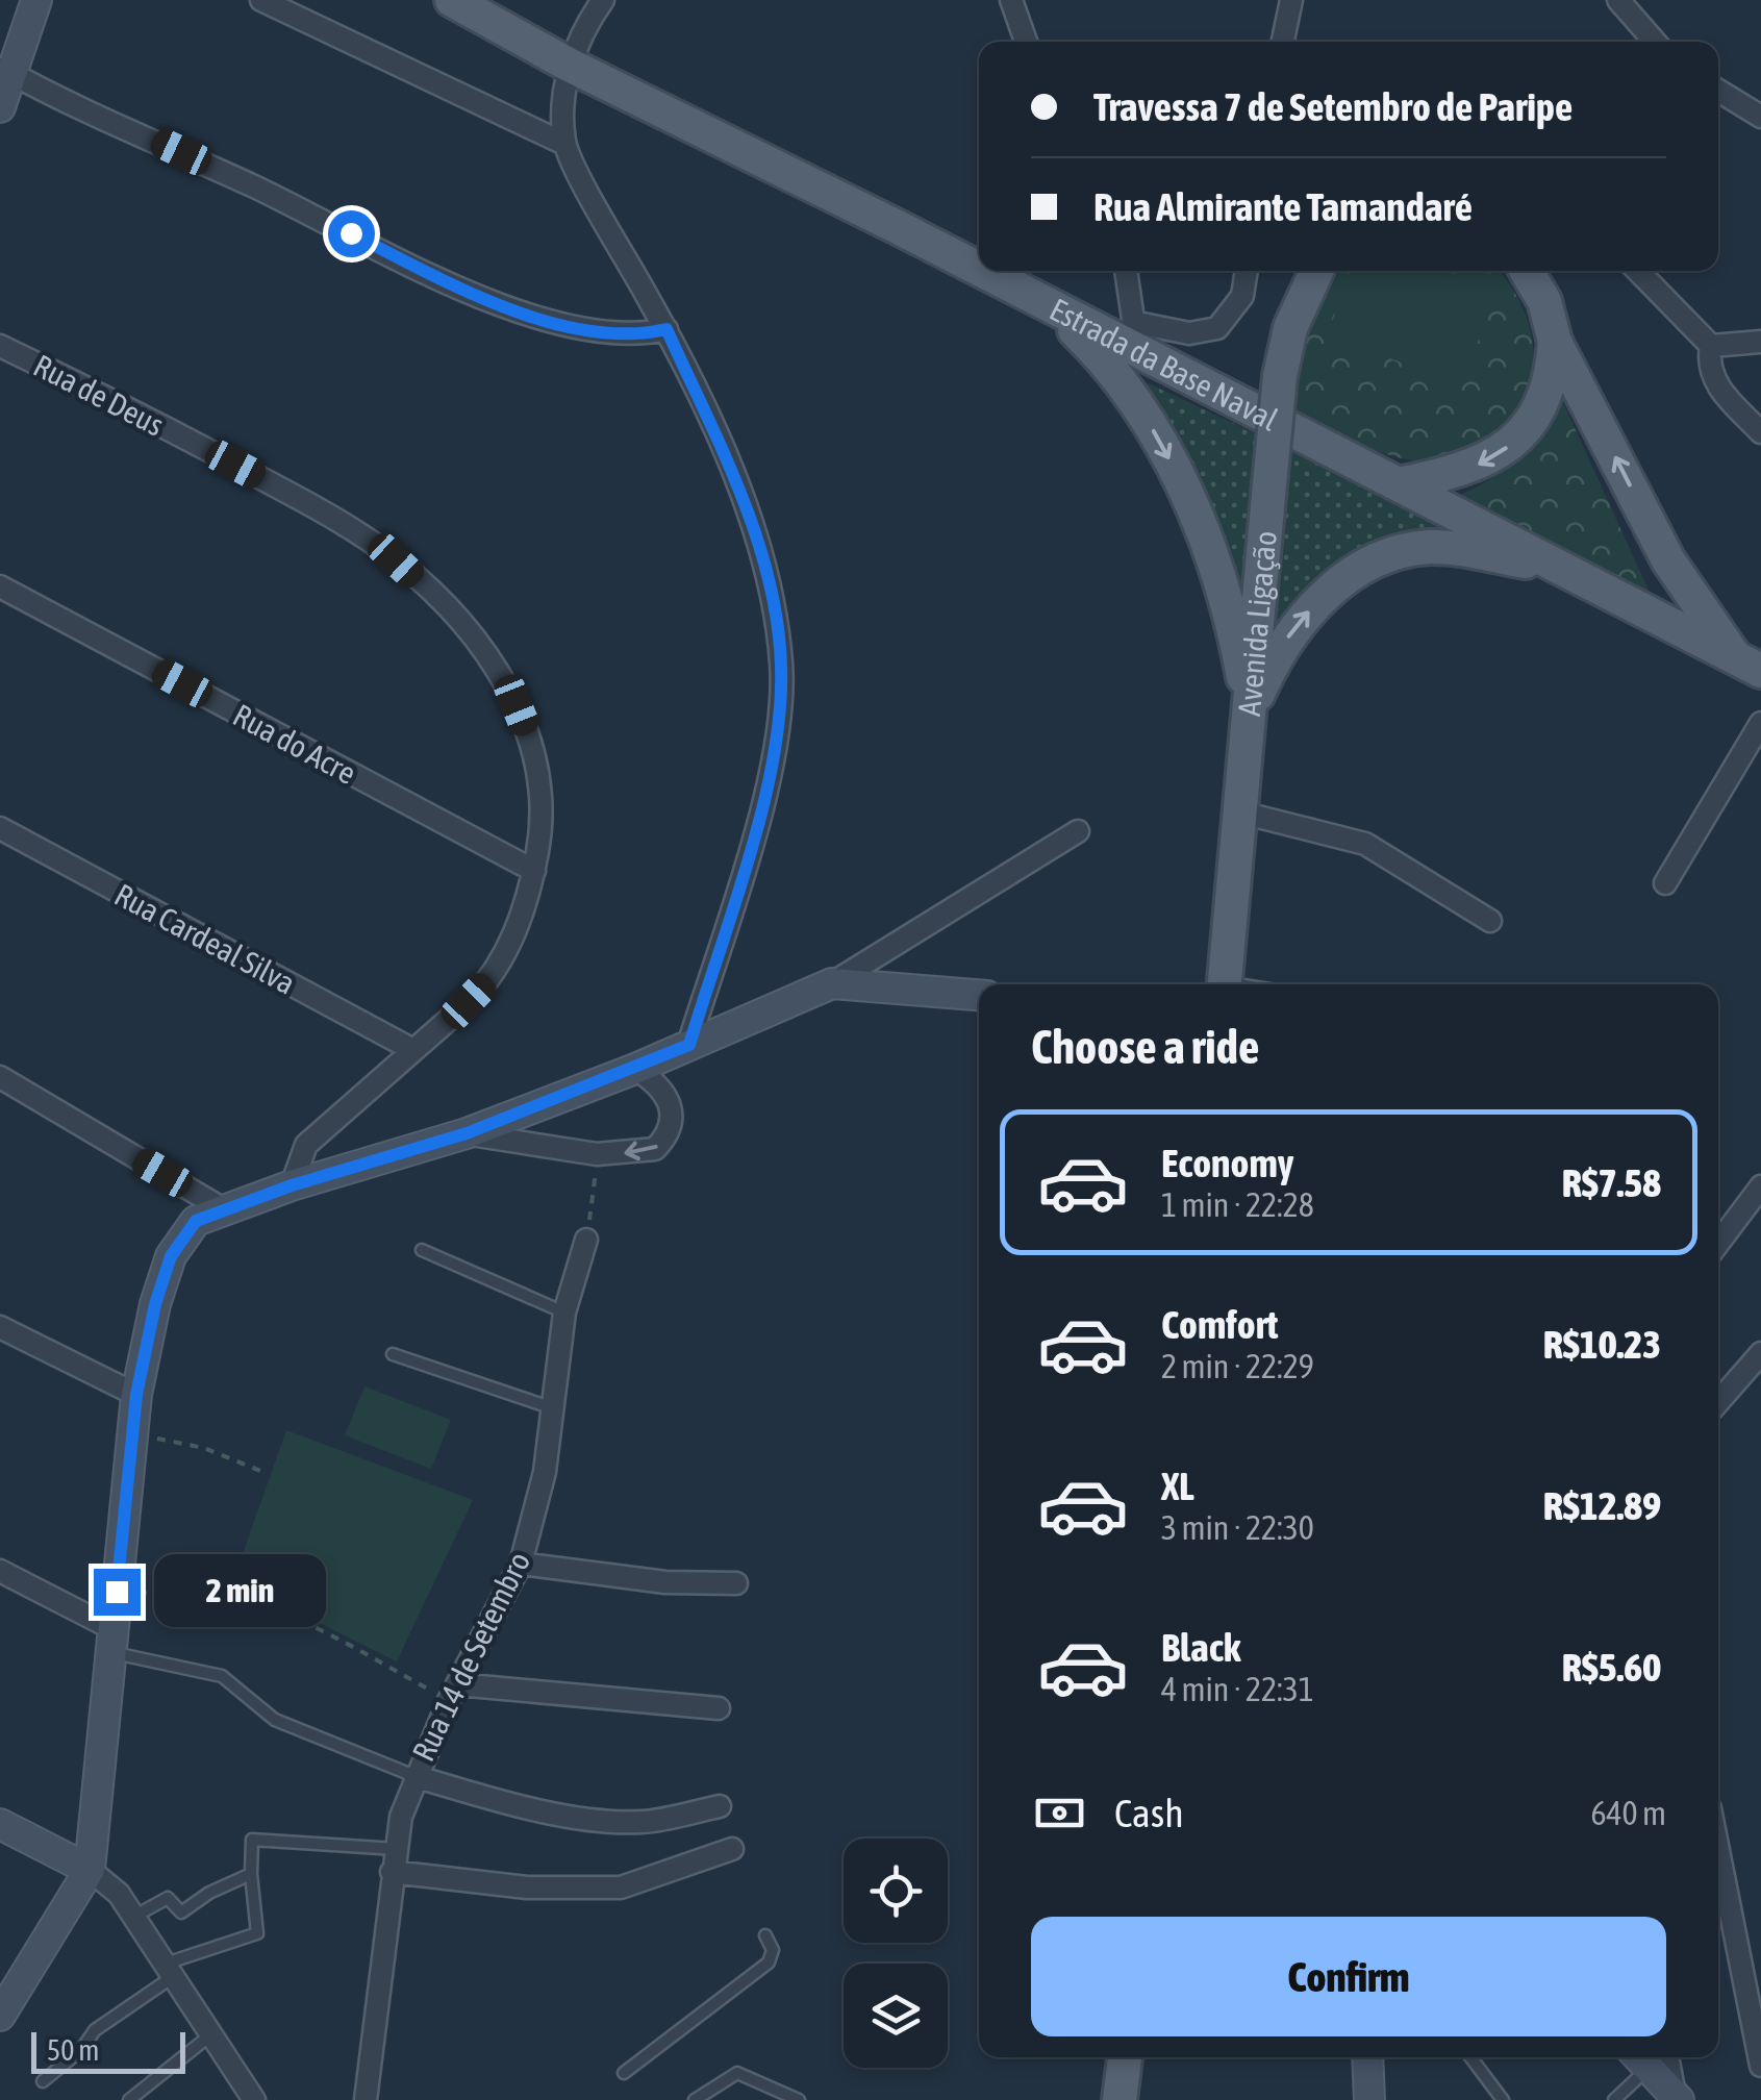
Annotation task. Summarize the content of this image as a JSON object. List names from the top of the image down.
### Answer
{
  "streets": {
    "main road": ["Estrada da Base Naval", "Avenida Ligação"],
    "street": [
      "Rua de Deus",
      "Rua do Acre",
      "Rua Cardeal Silva",
      "Rua 14 de Setembro"
    ]
  },
  "crossings": [
    ["Rua de Deus", "Rua do Acre"],
    ["Rua de Deus", "Rua Cardeal Silva"]
  ],
  "scale_bar": "50 m",
  "page": {
    "banner": ["Travessa 7 de Setembro de Paripe", "Rua Almirante Tamandaré"],
    "heading": "Choose a ride",
    "list": [
      {
        "name": "Economy",
        "note": "1 min · 22:28",
        "value": "R$7.58"
      },
      {
        "name": "Comfort",
        "note": "2 min · 22:29",
        "value": "R$10.23"
      },
      {
        "name": "XL",
        "note": "3 min · 22:30",
        "value": "R$12.89"
      },
      {
        "name": "Black",
        "note": "4 min · 22:31",
        "value": "R$5.60"
      }
    ],
    "bubble": "2 min",
    "pay": ["Cash", "640 m"],
    "buttons": "Confirm",
    "scale": "50 m"
  }
}
